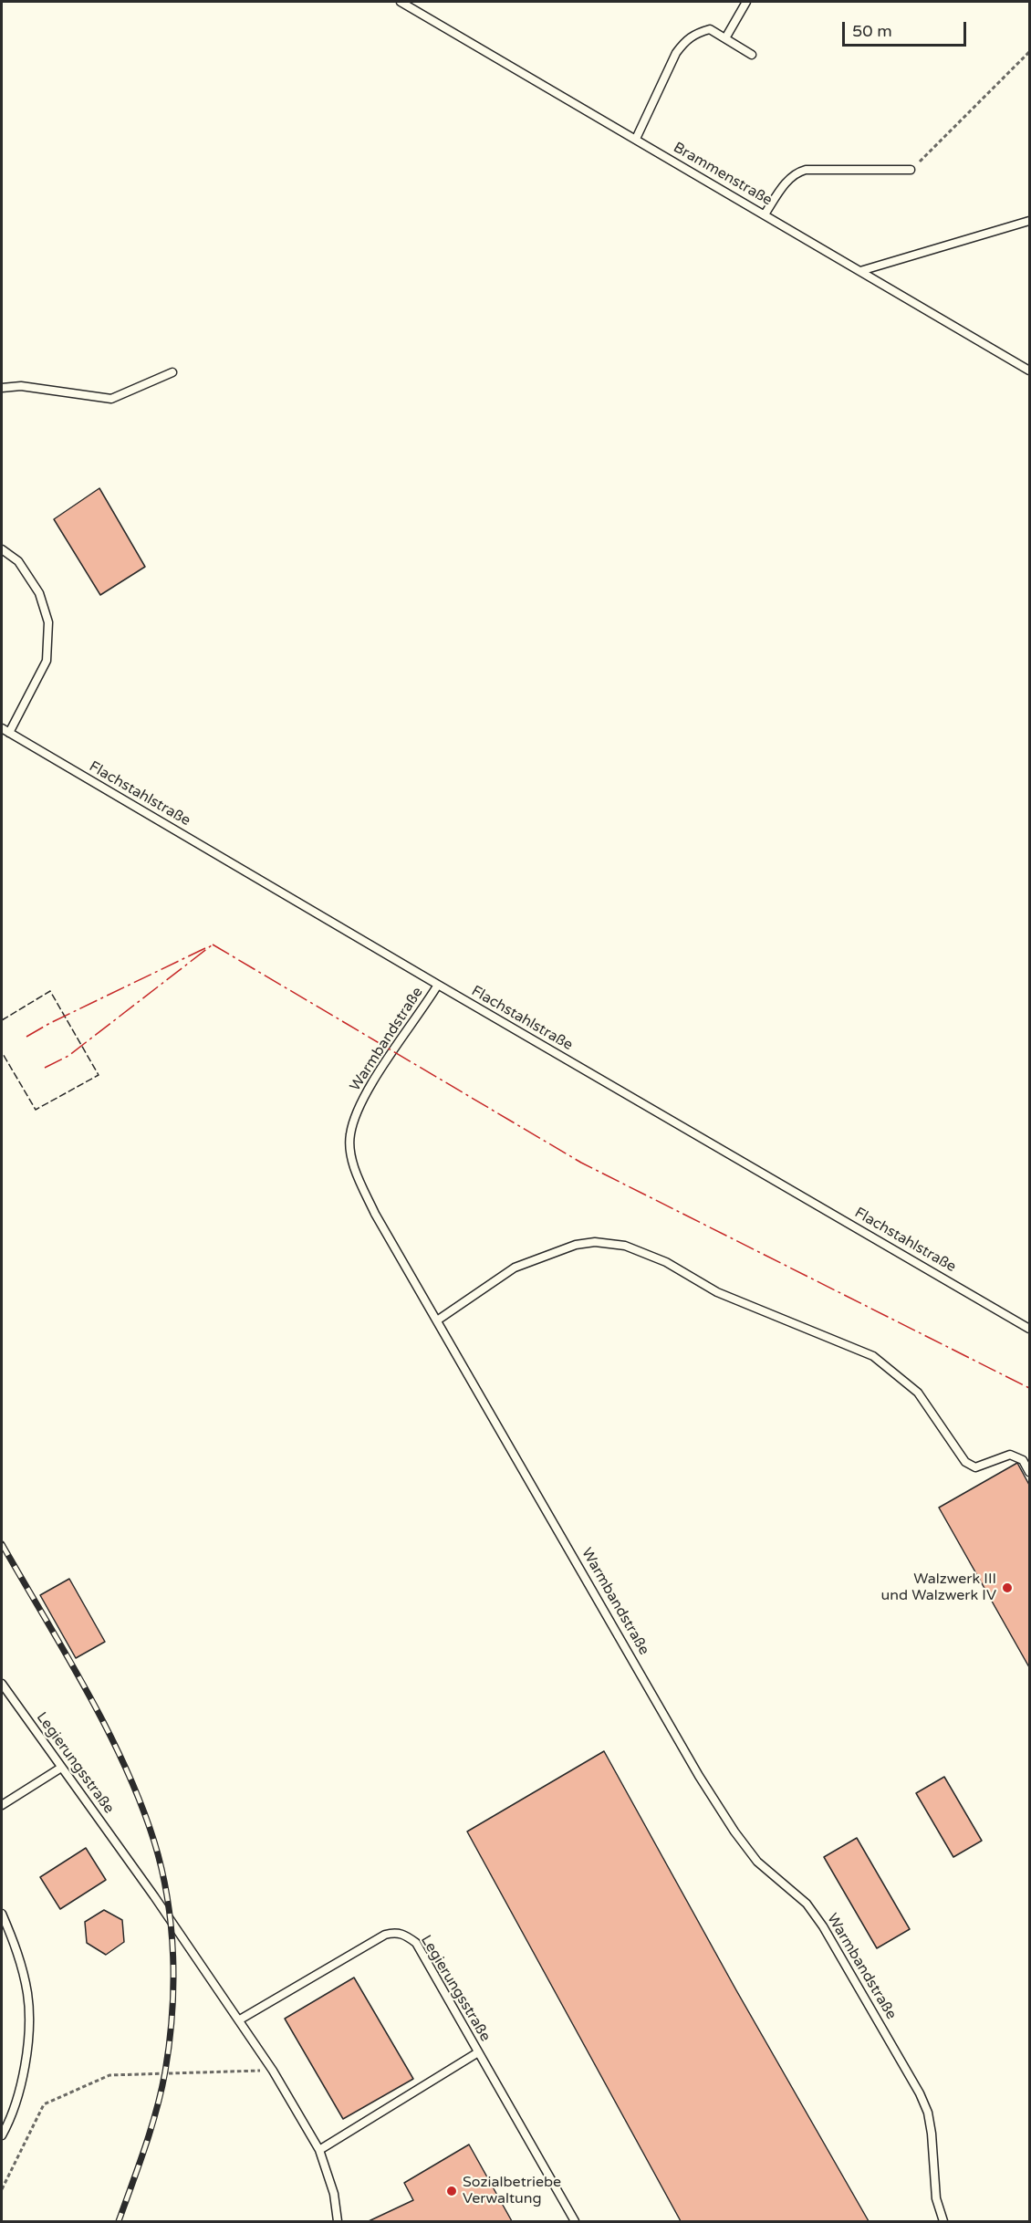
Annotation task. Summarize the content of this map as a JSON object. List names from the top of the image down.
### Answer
{
  "streets": {
    "lane": [
      "Brammenstraße",
      "Flachstahlstraße",
      "Warmbandstraße",
      "Legierungsstraße"
    ]
  },
  "crossings": [
    ["Flachstahlstraße", "Warmbandstraße"]
  ],
  "places": ["Walzwerk III und Walzwerk IV", "Sozialbetriebe Verwaltung"],
  "scale_bar": "50 m"
}
